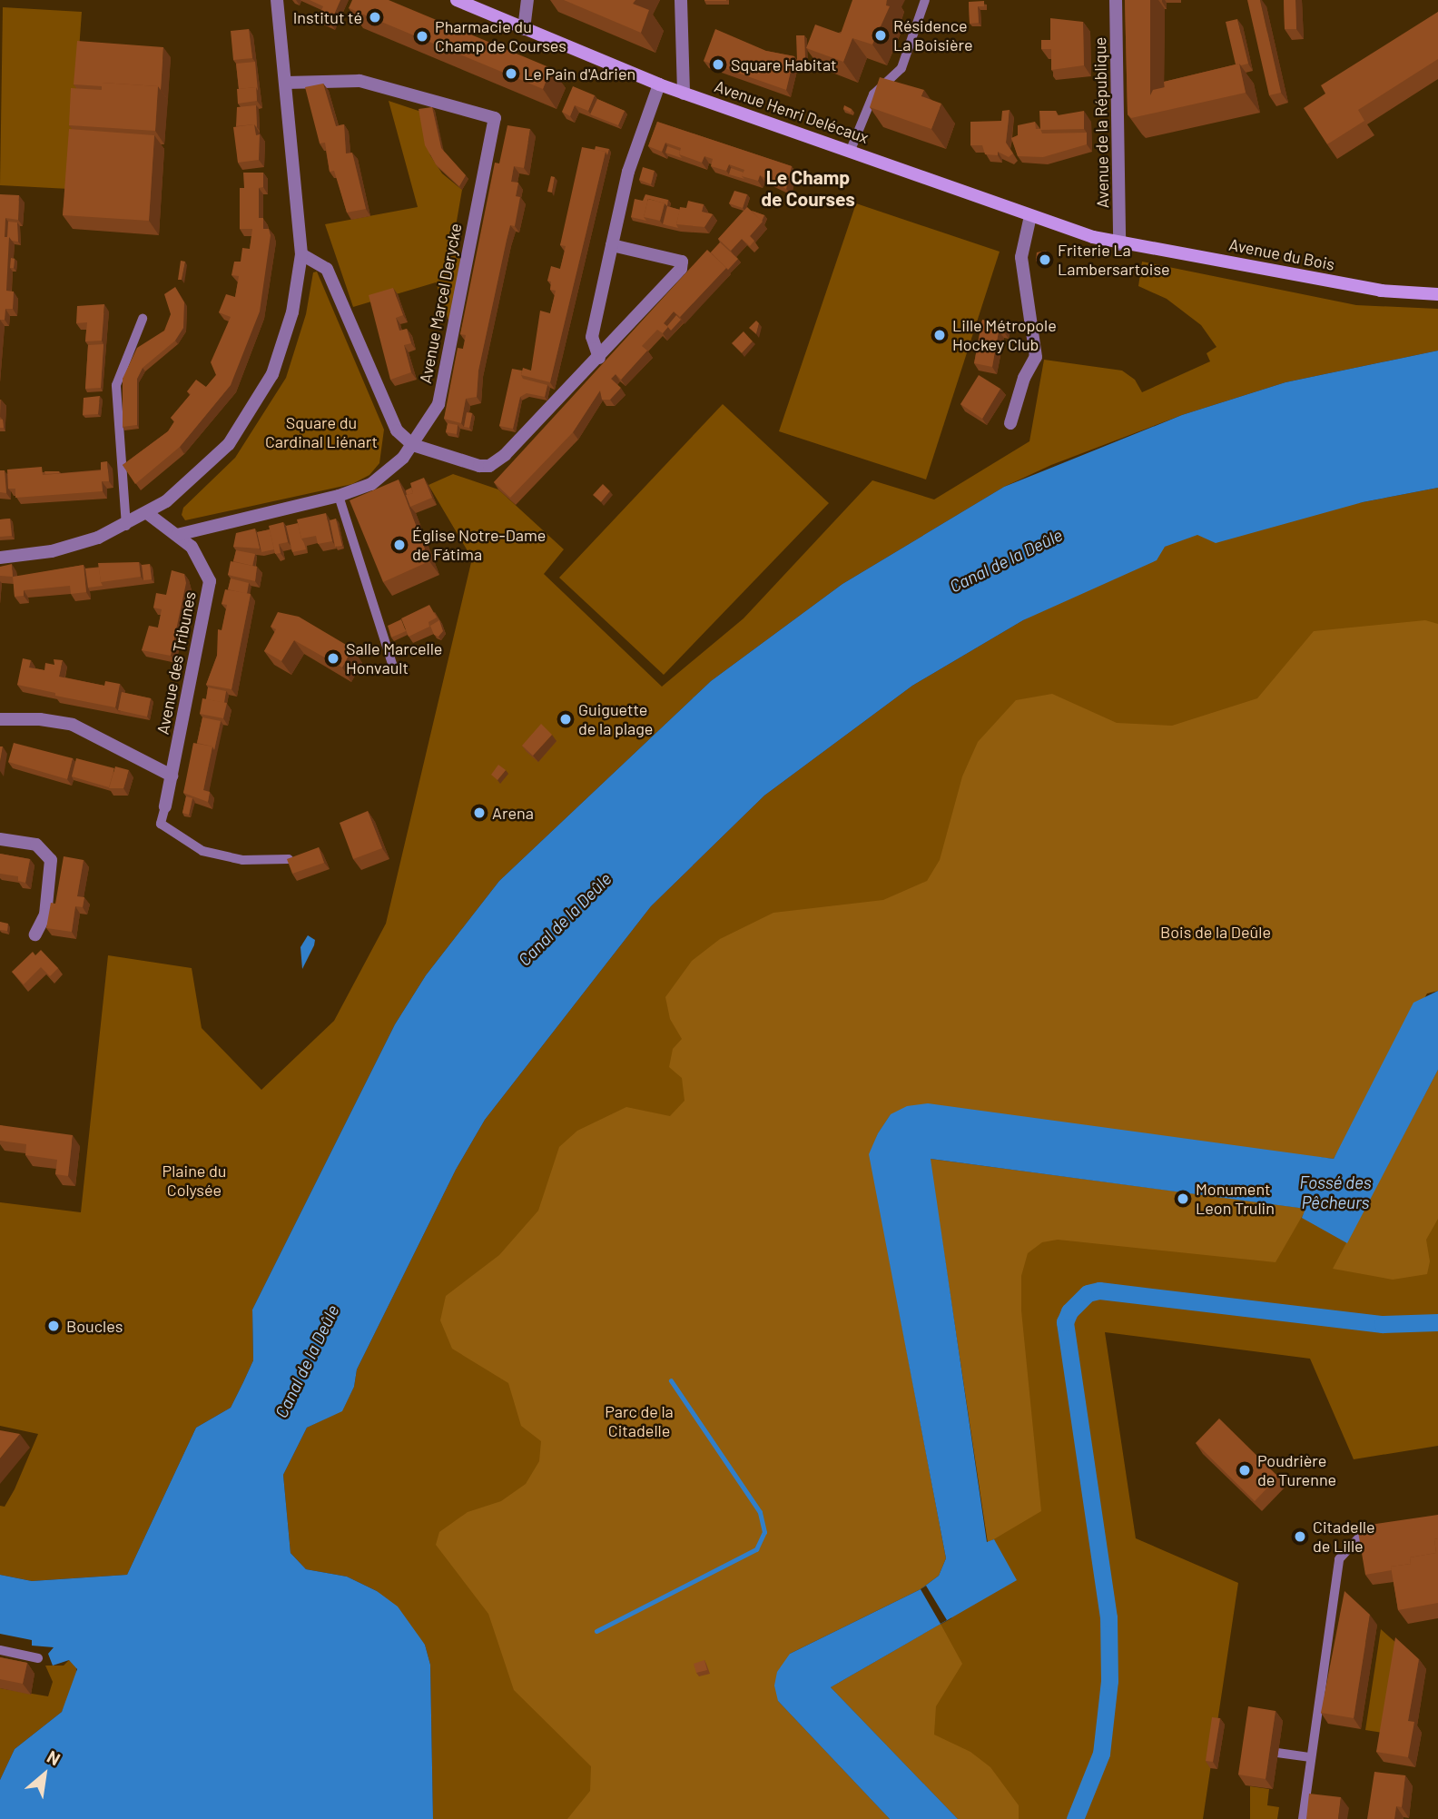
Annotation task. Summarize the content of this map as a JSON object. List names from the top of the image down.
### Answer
{
  "streets": {
    "street": [
      "Avenue Henri Delécaux",
      "Avenue de la République",
      "Avenue du Bois",
      "Avenue Marcel Derycke",
      "Avenue des Tribunes"
    ]
  },
  "crossings": [
    ["Avenue Henri Delécaux", "Avenue de la République"],
    ["Avenue Henri Delécaux", "Avenue du Bois"],
    ["Avenue de la République", "Avenue du Bois"],
    ["Avenue Marcel Derycke", "Avenue des Tribunes"]
  ],
  "districts": ["Le Champ de Courses"],
  "water": ["Canal de la Deûle", "Fossé des Pêcheurs"],
  "parks": [
    "Square du Cardinal Liénart",
    "Bois de la Deûle",
    "Plaine du Colysée",
    "Parc de la Citadelle"
  ],
  "places": [
    "Institut té",
    "Résidence La Boisière",
    "Pharmacie du Champ de Courses",
    "Square Habitat",
    "Le Pain d'Adrien",
    "Friterie La Lambersartoise",
    "Lille Métropole Hockey Club",
    "Église Notre-Dame de Fátima",
    "Salle Marcelle Honvault",
    "Guiguette de la plage",
    "Arena",
    "Monument Leon Trulin",
    "Boucles",
    "Poudrière de Turenne",
    "Citadelle de Lille"
  ],
  "north": "top right"
}
